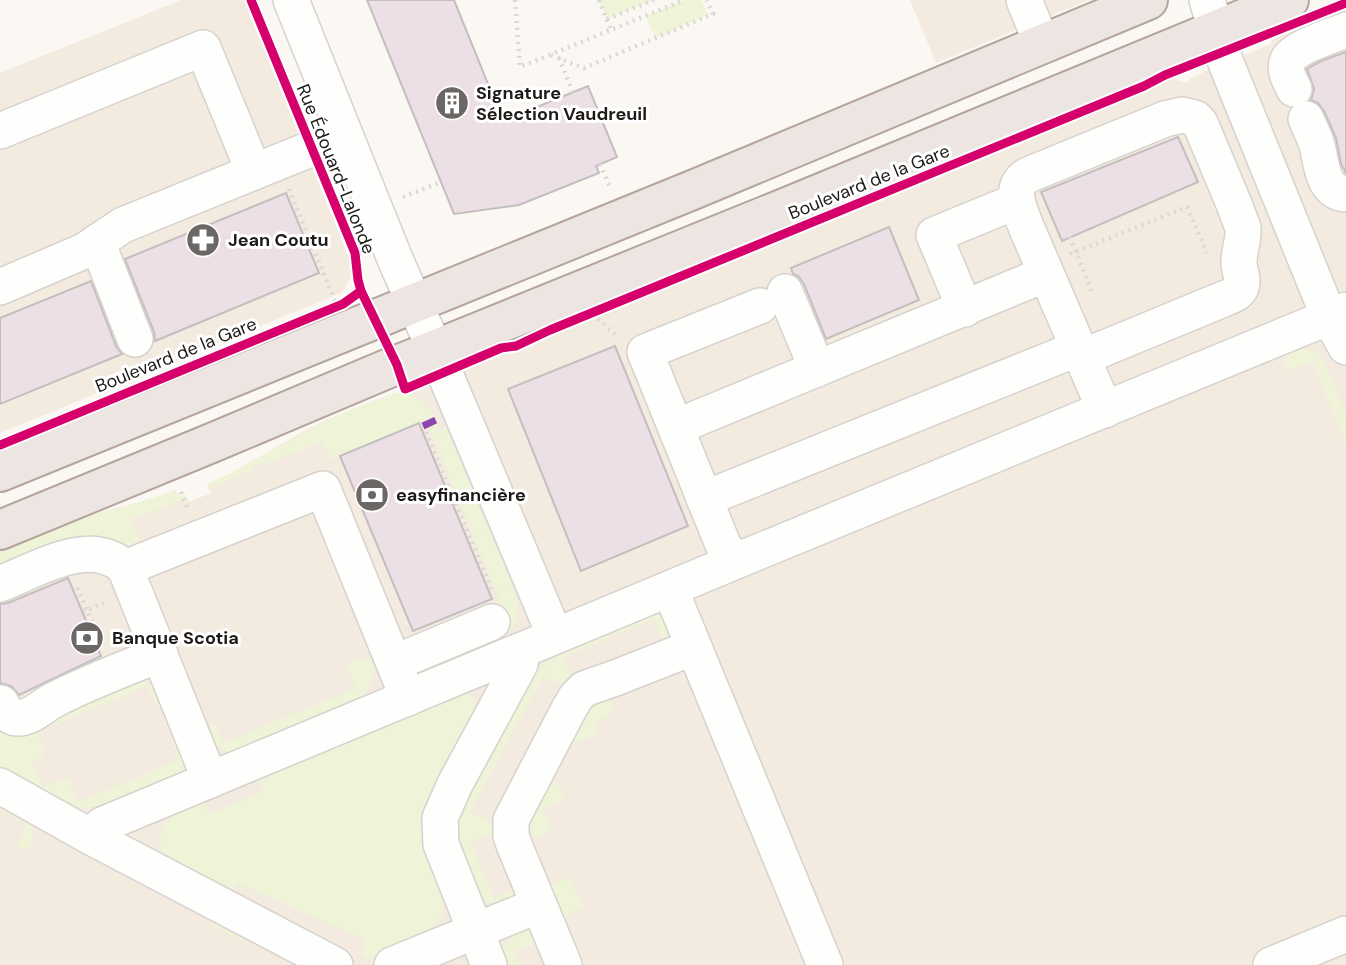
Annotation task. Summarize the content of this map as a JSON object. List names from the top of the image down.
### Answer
{
  "streets": {
    "main road": ["Boulevard de la Gare"],
    "street": ["Rue Édouard-Lalonde"]
  },
  "crossings": [
    ["Rue Édouard-Lalonde", "Boulevard de la Gare"]
  ],
  "places": {
    "building": ["Signature Sélection Vaudreuil"],
    "pharmacy": ["Jean Coutu"],
    "bank": ["easyfinancière", "Banque Scotia"]
  }
}
